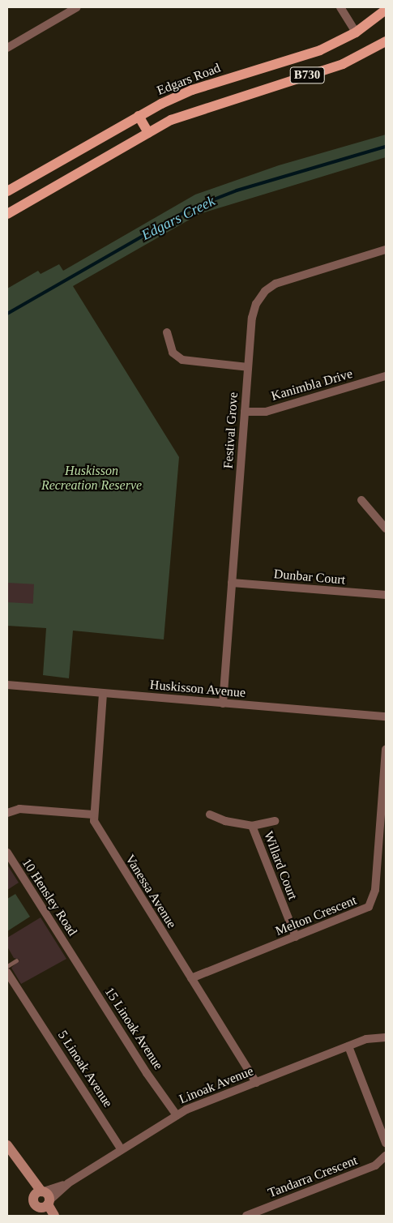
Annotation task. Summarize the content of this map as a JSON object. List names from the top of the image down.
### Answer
{
  "streets": {
    "main road": ["B730", "Edgars Road"],
    "street": [
      "Kanimbla Drive",
      "Festival Grove",
      "Dunbar Court",
      "Huskisson Avenue",
      "Willard Court",
      "Vanessa Avenue",
      "10 Hensley Road",
      "Melton Crescent",
      "15 Linoak Avenue",
      "5 Linoak Avenue",
      "Linoak Avenue",
      "Tandarra Crescent"
    ]
  },
  "crossings": [
    ["Kanimbla Drive", "Festival Grove"],
    ["Festival Grove", "Dunbar Court"],
    ["Festival Grove", "Huskisson Avenue"],
    ["Huskisson Avenue", "Vanessa Avenue"],
    ["Willard Court", "Melton Crescent"],
    ["Vanessa Avenue", "Melton Crescent"],
    ["Vanessa Avenue", "Linoak Avenue"],
    ["10 Hensley Road", "15 Linoak Avenue"],
    ["15 Linoak Avenue", "Linoak Avenue"],
    ["5 Linoak Avenue", "Linoak Avenue"]
  ],
  "water": ["Edgars Creek"],
  "parks": ["Huskisson Recreation Reserve"]
}
